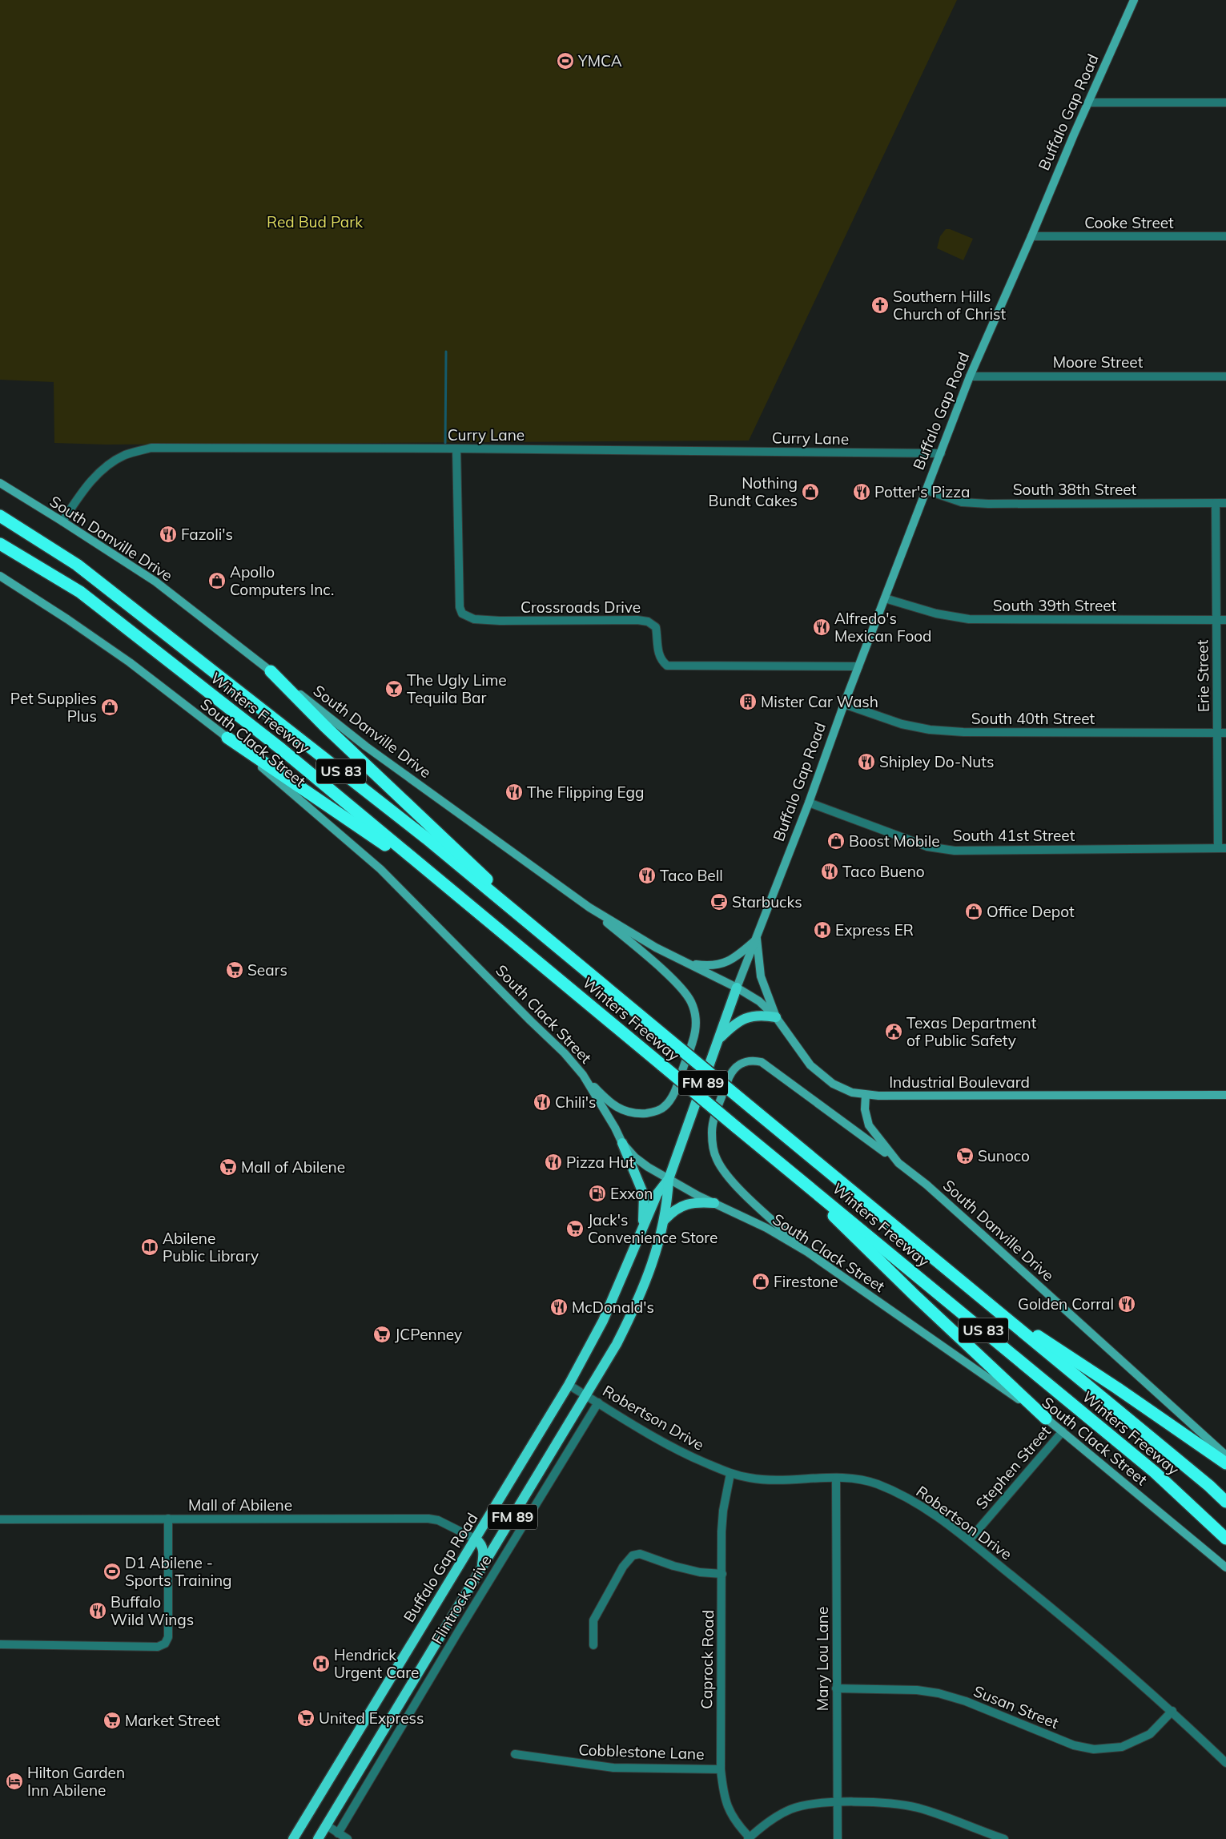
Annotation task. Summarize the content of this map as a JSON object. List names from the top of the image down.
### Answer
{
  "streets": {
    "highway": ["Winters Freeway", "US 83"],
    "main road": [
      "Buffalo Gap Road",
      "South Danville Drive",
      "South Clack Street",
      "Industrial Boulevard",
      "FM 89"
    ],
    "street": [
      "Cooke Street",
      "Moore Street",
      "Curry Lane",
      "South 38th Street",
      "South 39th Street",
      "Crossroads Drive",
      "Erie Street",
      "South 40th Street",
      "South 41st Street",
      "Robertson Drive",
      "Stephen Street",
      "Mall of Abilene",
      "Flintrock Drive",
      "Mary Lou Lane",
      "Caprock Road",
      "Susan Street",
      "Cobblestone Lane"
    ]
  },
  "crossings": [
    ["Buffalo Gap Road", "Cooke Street"],
    ["Buffalo Gap Road", "Moore Street"],
    ["Buffalo Gap Road", "Curry Lane"],
    ["Buffalo Gap Road", "South 38th Street"],
    ["Buffalo Gap Road", "South Danville Drive"],
    ["Buffalo Gap Road", "South 39th Street"],
    ["Buffalo Gap Road", "Crossroads Drive"],
    ["Buffalo Gap Road", "South 40th Street"],
    ["Buffalo Gap Road", "South Clack Street"],
    ["Buffalo Gap Road", "South 41st Street"],
    ["Buffalo Gap Road", "Industrial Boulevard"],
    ["Buffalo Gap Road", "Robertson Drive"],
    ["Buffalo Gap Road", "Mall of Abilene"],
    ["Curry Lane", "South Danville Drive"],
    ["Curry Lane", "Crossroads Drive"],
    ["South 38th Street", "Erie Street"],
    ["South Danville Drive", "Industrial Boulevard"],
    ["South 39th Street", "Erie Street"],
    ["Erie Street", "South 40th Street"],
    ["Erie Street", "South 41st Street"],
    ["South Clack Street", "Stephen Street"],
    ["Robertson Drive", "Stephen Street"],
    ["Robertson Drive", "Flintrock Drive"],
    ["Robertson Drive", "Mary Lou Lane"],
    ["Robertson Drive", "Caprock Road"],
    ["Robertson Drive", "Susan Street"],
    ["Mary Lou Lane", "Susan Street"],
    ["Caprock Road", "Cobblestone Lane"]
  ],
  "parks": ["Red Bud Park"],
  "places": {
    "sports": ["YMCA", "D1 Abilene - Sports Training"],
    "church": ["Southern Hills Church of Christ"],
    "shop": [
      "Nothing Bundt Cakes",
      "Apollo Computers Inc.",
      "Pet Supplies Plus",
      "Boost Mobile",
      "Office Depot",
      "Firestone"
    ],
    "restaurant": [
      "Potter's Pizza",
      "Fazoli's",
      "Alfredo's Mexican Food",
      "Shipley Do-Nuts",
      "The Flipping Egg",
      "Taco Bueno",
      "Taco Bell",
      "Chili's",
      "Pizza Hut",
      "Golden Corral",
      "McDonald's",
      "Buffalo Wild Wings"
    ],
    "bar": ["The Ugly Lime Tequila Bar"],
    "building": ["Mister Car Wash"],
    "cafe": ["Starbucks"],
    "hospital": ["Express ER", "Hendrick Urgent Care"],
    "supermarket": [
      "Sears",
      "Sunoco",
      "Mall of Abilene",
      "Jack's Convenience Store",
      "JCPenney",
      "United Express",
      "Market Street"
    ],
    "public building": ["Texas Department of Public Safety"],
    "fuel station": ["Exxon"],
    "library": ["Abilene Public Library"],
    "hotel": ["Hilton Garden Inn Abilene"]
  }
}
